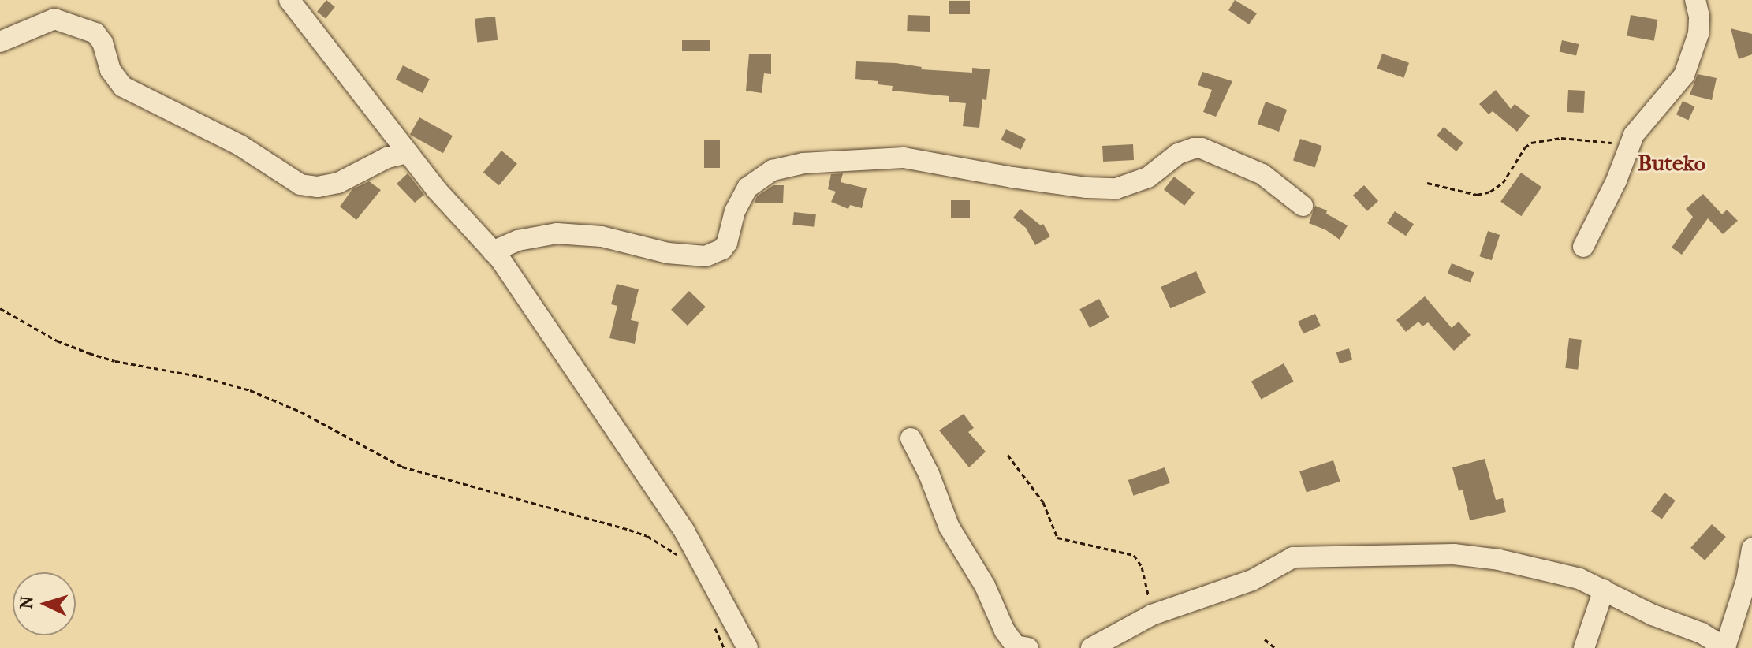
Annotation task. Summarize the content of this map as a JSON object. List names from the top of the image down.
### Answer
{
  "districts": ["Buteko"],
  "north": "left"
}
